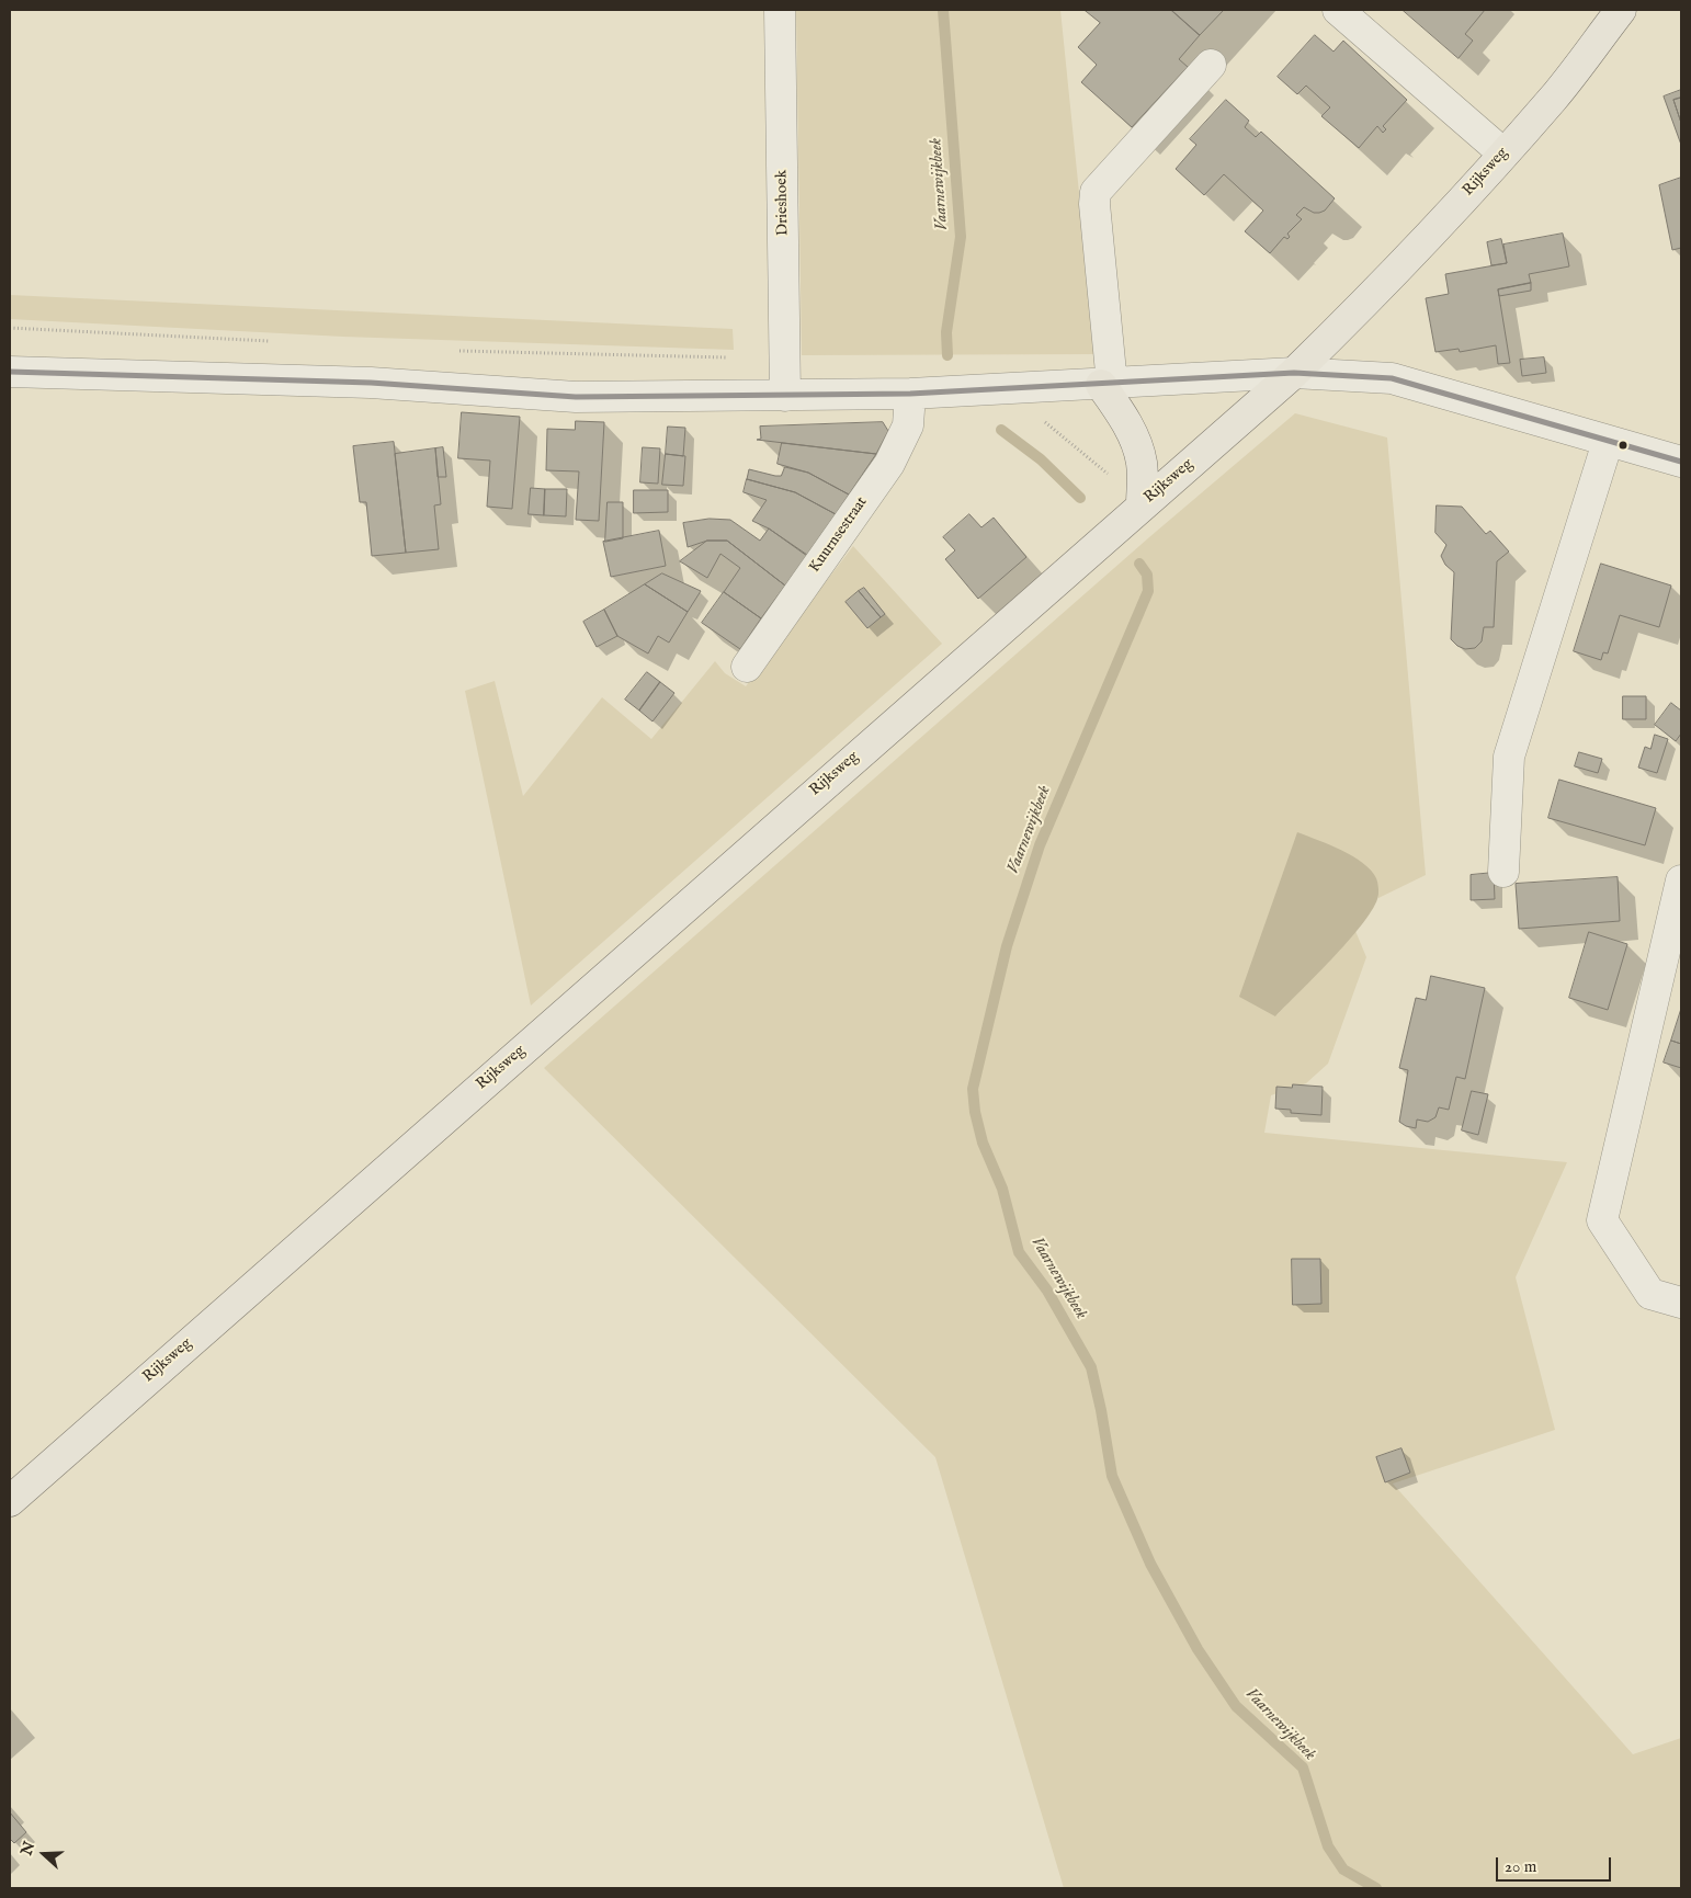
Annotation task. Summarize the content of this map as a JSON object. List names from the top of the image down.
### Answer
{
  "streets": {
    "main road": ["Rijksweg"],
    "street": ["Drieshoek", "Kuurnsestraat"]
  },
  "water": ["Vaarnewijkbeek"],
  "scale_bar": "20 m",
  "north": "left"
}
